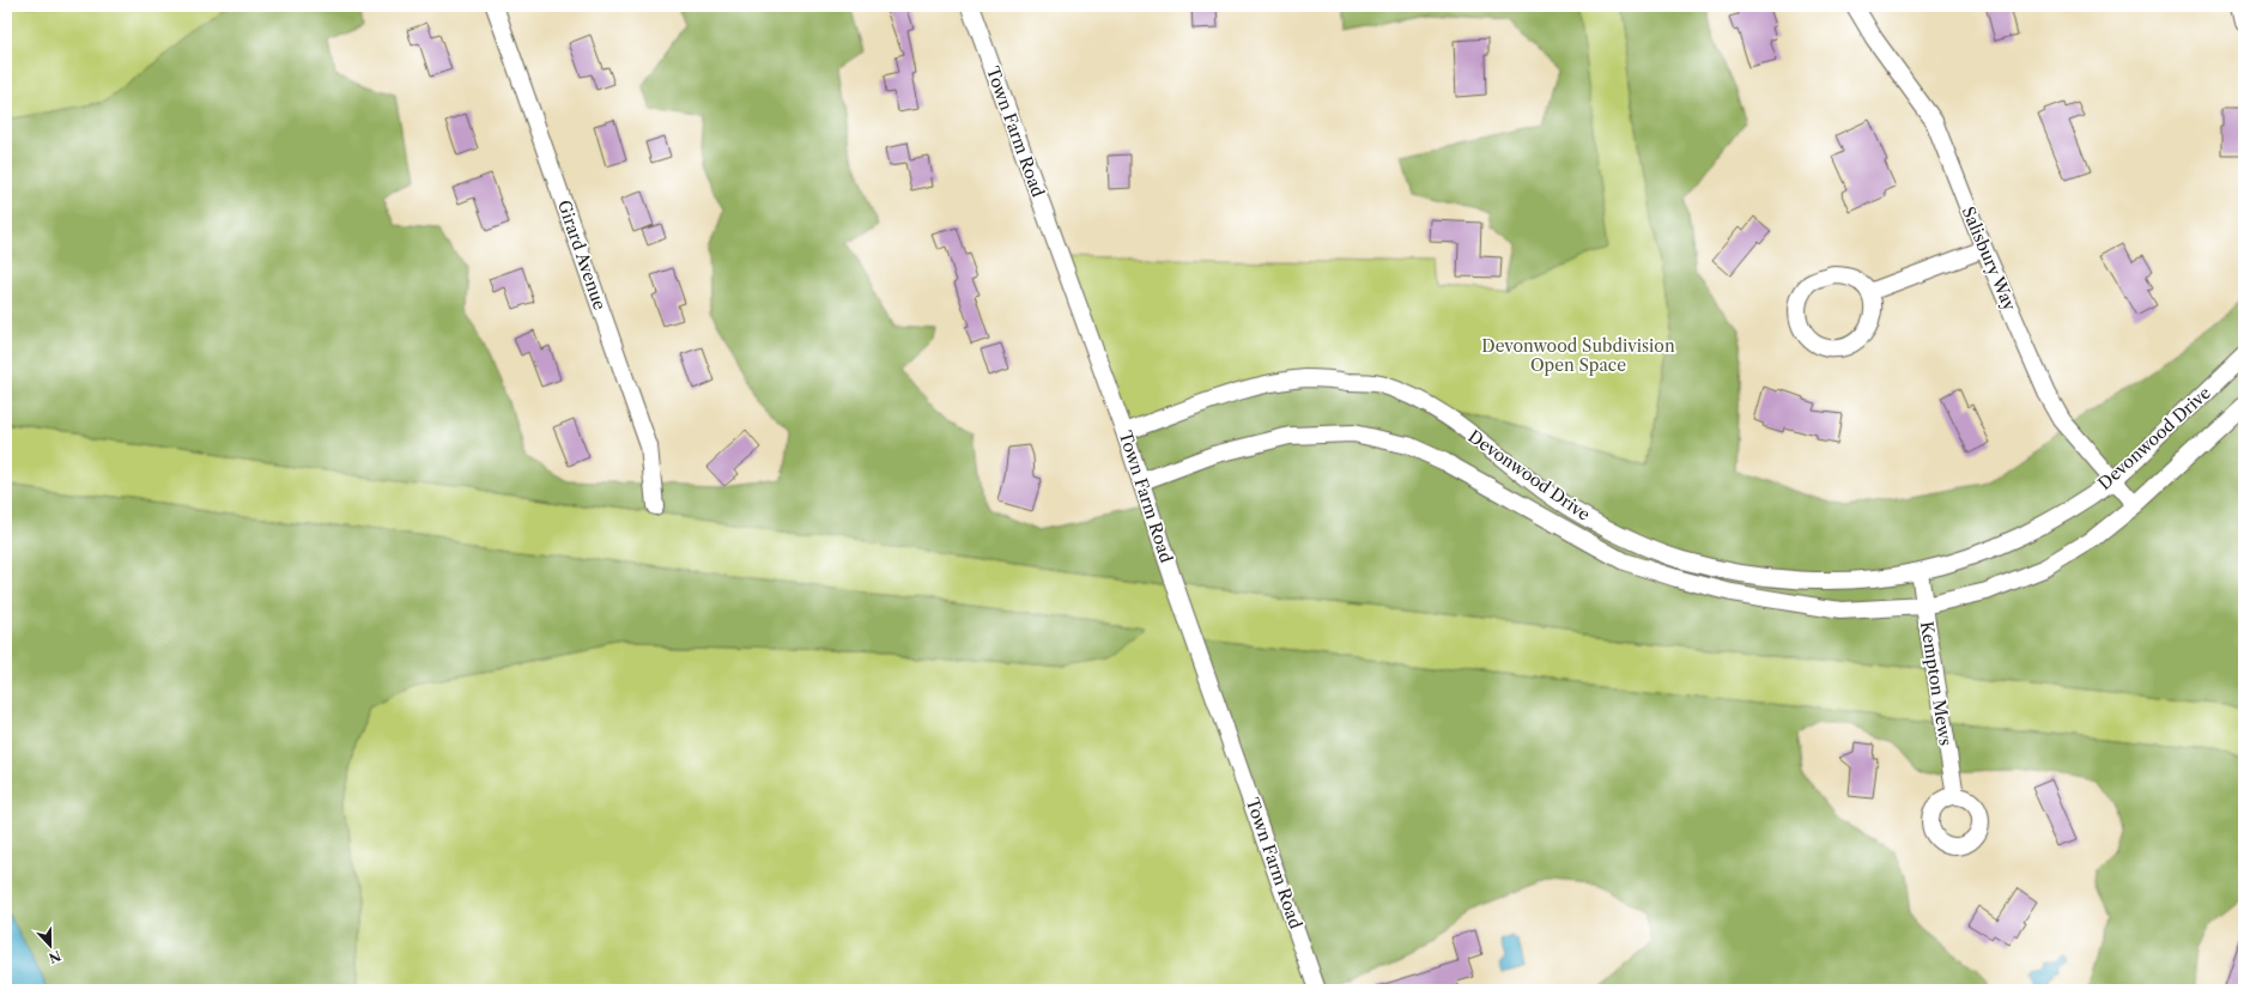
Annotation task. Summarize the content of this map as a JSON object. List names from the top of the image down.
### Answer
{
  "streets": {
    "street": [
      "Town Farm Road",
      "Girard Avenue",
      "Salisbury Way",
      "Devonwood Drive",
      "Kempton Mews"
    ]
  },
  "crossings": [
    ["Town Farm Road", "Devonwood Drive"],
    ["Salisbury Way", "Devonwood Drive"],
    ["Devonwood Drive", "Kempton Mews"]
  ],
  "parks": ["Devonwood Subdivision Open Space"],
  "north": "bottom"
}
